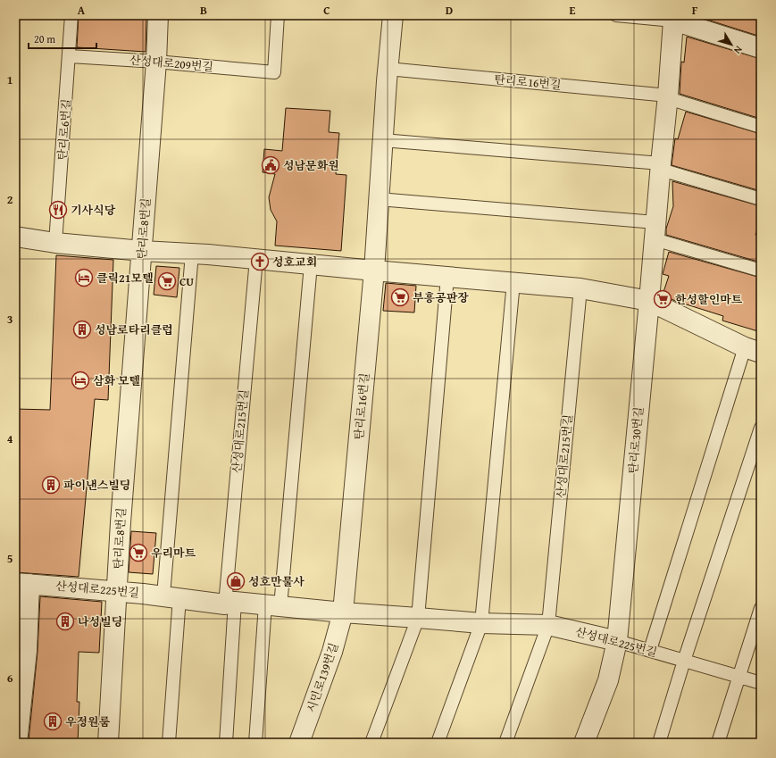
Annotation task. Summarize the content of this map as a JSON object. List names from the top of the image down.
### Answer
{
  "streets": {
    "street": [
      "탄리로16번길",
      "탄리로8번길",
      "탄리로30번길",
      "산성대로225번길",
      "시민로139번길"
    ],
    "lane": ["산성대로209번길", "탄리로6번길", "산성대로215번길"]
  },
  "crossings": [
    ["산성대로209번길", "탄리로6번길"],
    ["산성대로209번길", "탄리로8번길"],
    ["탄리로16번길", "탄리로30번길"],
    ["탄리로16번길", "산성대로225번길"],
    ["탄리로16번길", "시민로139번길"],
    ["탄리로8번길", "산성대로225번길"],
    ["산성대로215번길", "산성대로225번길"],
    ["탄리로30번길", "산성대로225번길"],
    ["산성대로225번길", "시민로139번길"]
  ],
  "places": {
    "public building": ["성남문화원"],
    "restaurant": ["기사식당"],
    "church": ["성호교회"],
    "hotel": ["클릭21모텔", "삼화 모텔"],
    "supermarket": [
      "CU",
      "부흥공판장",
      "한성할인마트",
      "우리마트"
    ],
    "building": [
      "성남로타리클럽",
      "파이낸스빌딩",
      "나성빌딩",
      "우정원룸"
    ],
    "shop": ["성호만물사"]
  },
  "scale_bar": "20 m",
  "north": "bottom right",
  "grid": {
    "columns": [
      "A",
      "B",
      "C",
      "D",
      "E",
      "F"
    ],
    "rows": [
      "1",
      "2",
      "3",
      "4",
      "5",
      "6"
    ]
  }
}
